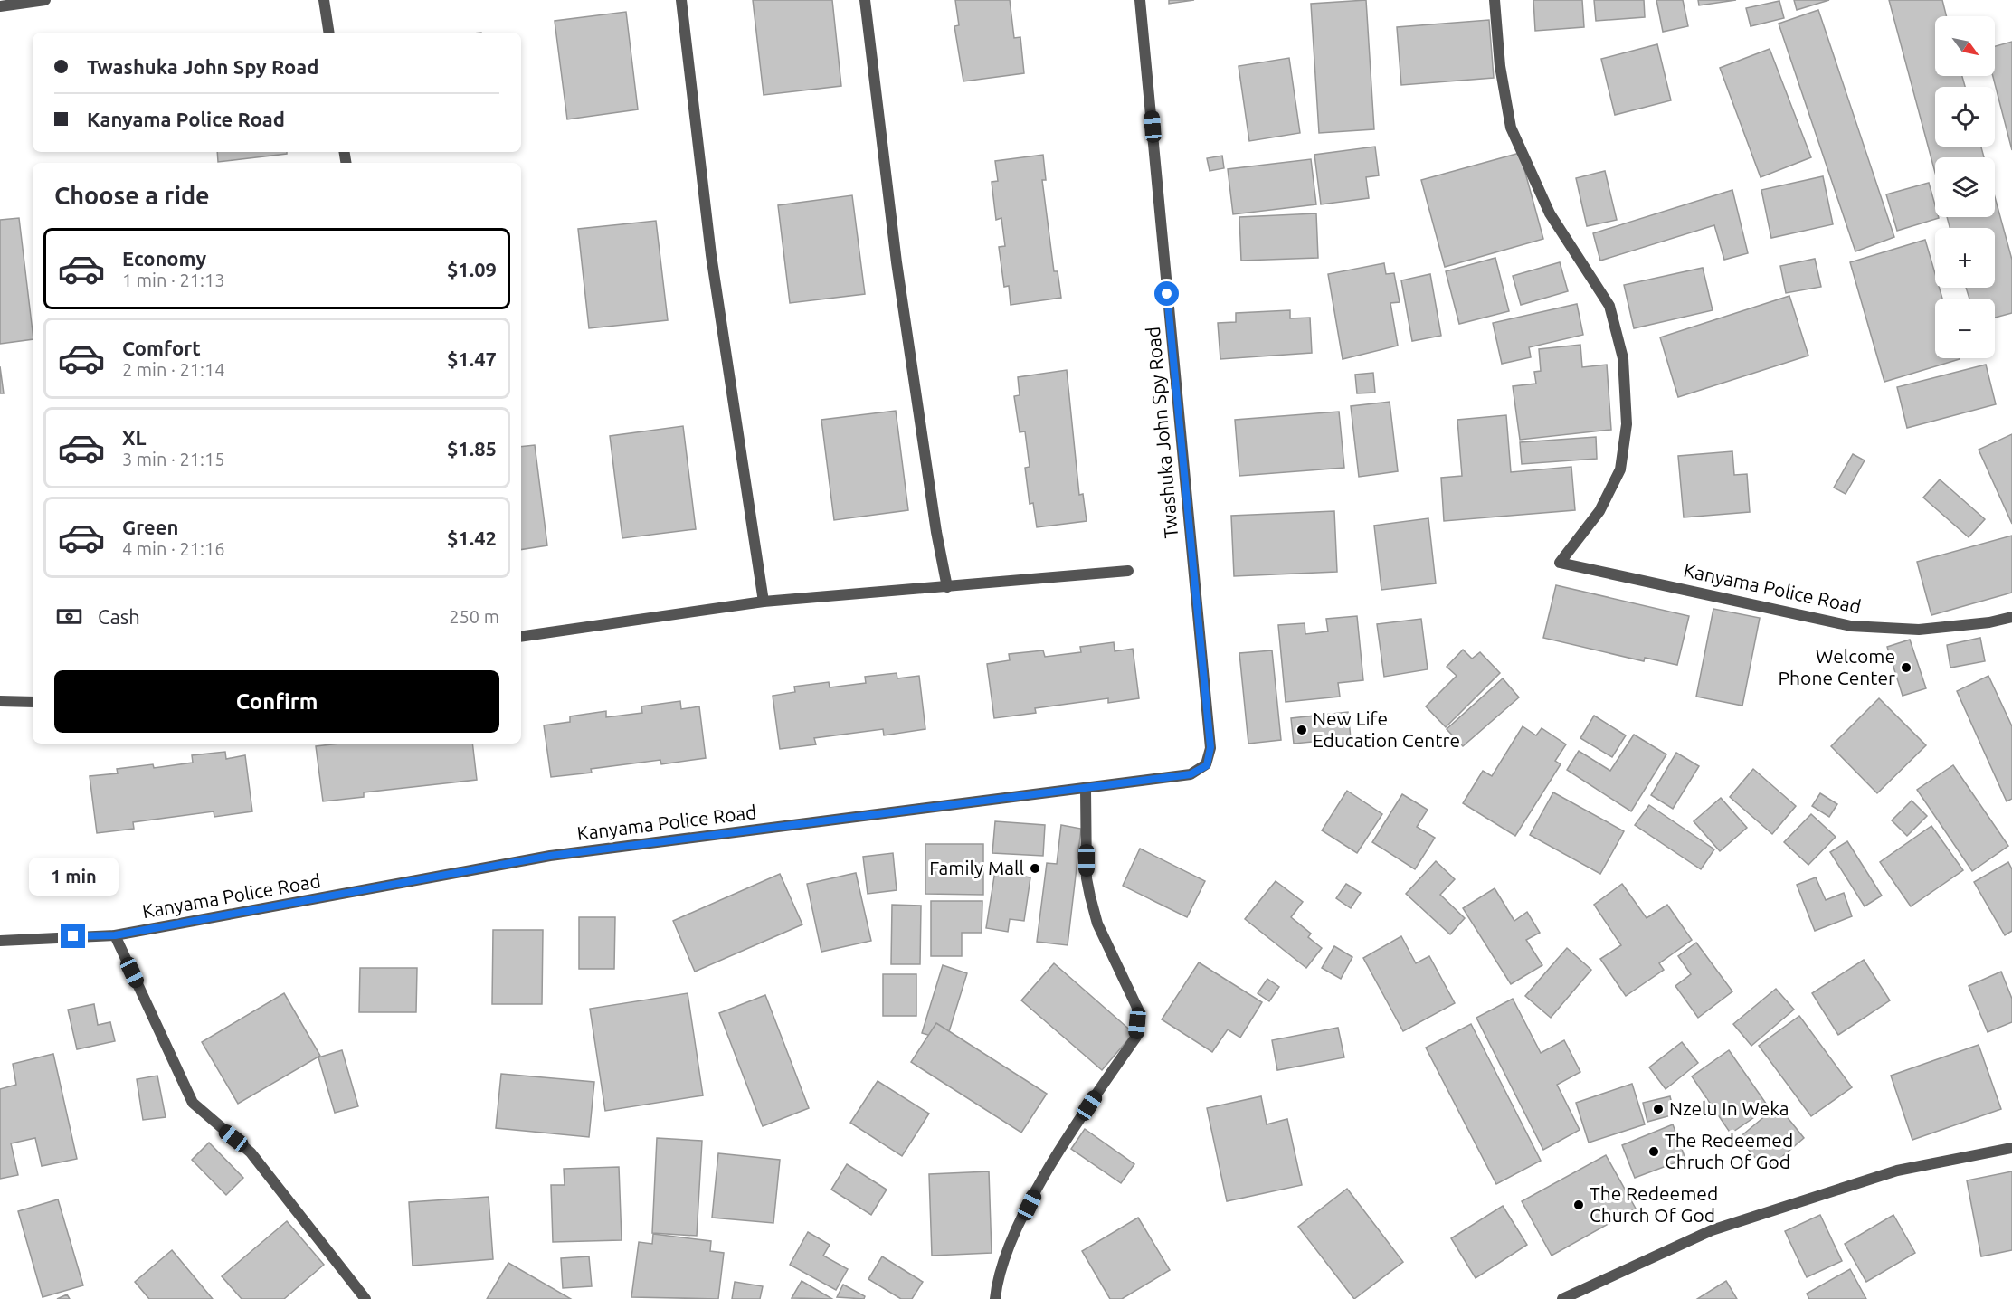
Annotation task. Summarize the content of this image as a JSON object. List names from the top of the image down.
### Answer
{
  "streets": {
    "street": ["Twashuka John Spy Road", "Kanyama Police Road"]
  },
  "crossings": [
    ["Twashuka John Spy Road", "Kanyama Police Road"]
  ],
  "places": [
    "Welcome Phone Center",
    "New Life Education Centre",
    "Family Mall",
    "Nzelu In Weka",
    "The Redeemed Chruch Of God",
    "The Redeemed Church Of God"
  ],
  "north": "bottom right",
  "page": {
    "map_buttons": ["+", "−"],
    "banner": ["Twashuka John Spy Road", "Kanyama Police Road"],
    "heading": "Choose a ride",
    "list": [
      {
        "name": "Economy",
        "note": "1 min · 21:13",
        "value": "$1.09"
      },
      {
        "name": "Comfort",
        "note": "2 min · 21:14",
        "value": "$1.47"
      },
      {
        "name": "XL",
        "note": "3 min · 21:15",
        "value": "$1.85"
      },
      {
        "name": "Green",
        "note": "4 min · 21:16",
        "value": "$1.42"
      }
    ],
    "pay": ["Cash", "250 m"],
    "buttons": "Confirm",
    "bubble": "1 min"
  }
}
